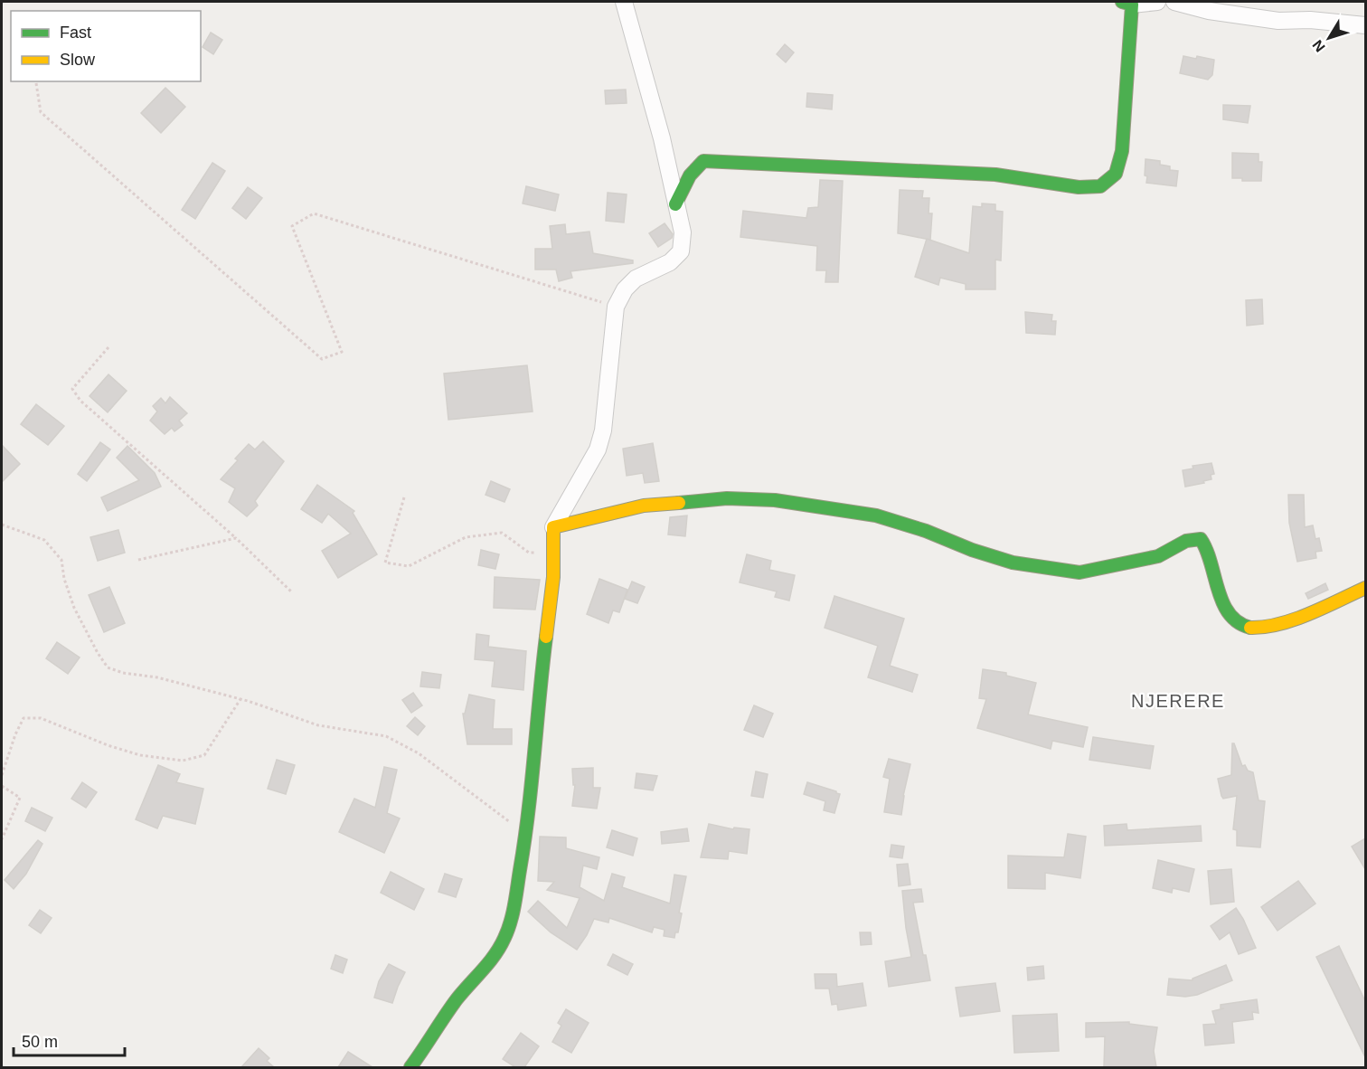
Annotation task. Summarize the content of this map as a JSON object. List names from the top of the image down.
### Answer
{
  "districts": ["NJERERE"],
  "legend": ["Fast", "Slow"],
  "scale_bar": "50 m",
  "north": "bottom left"
}
